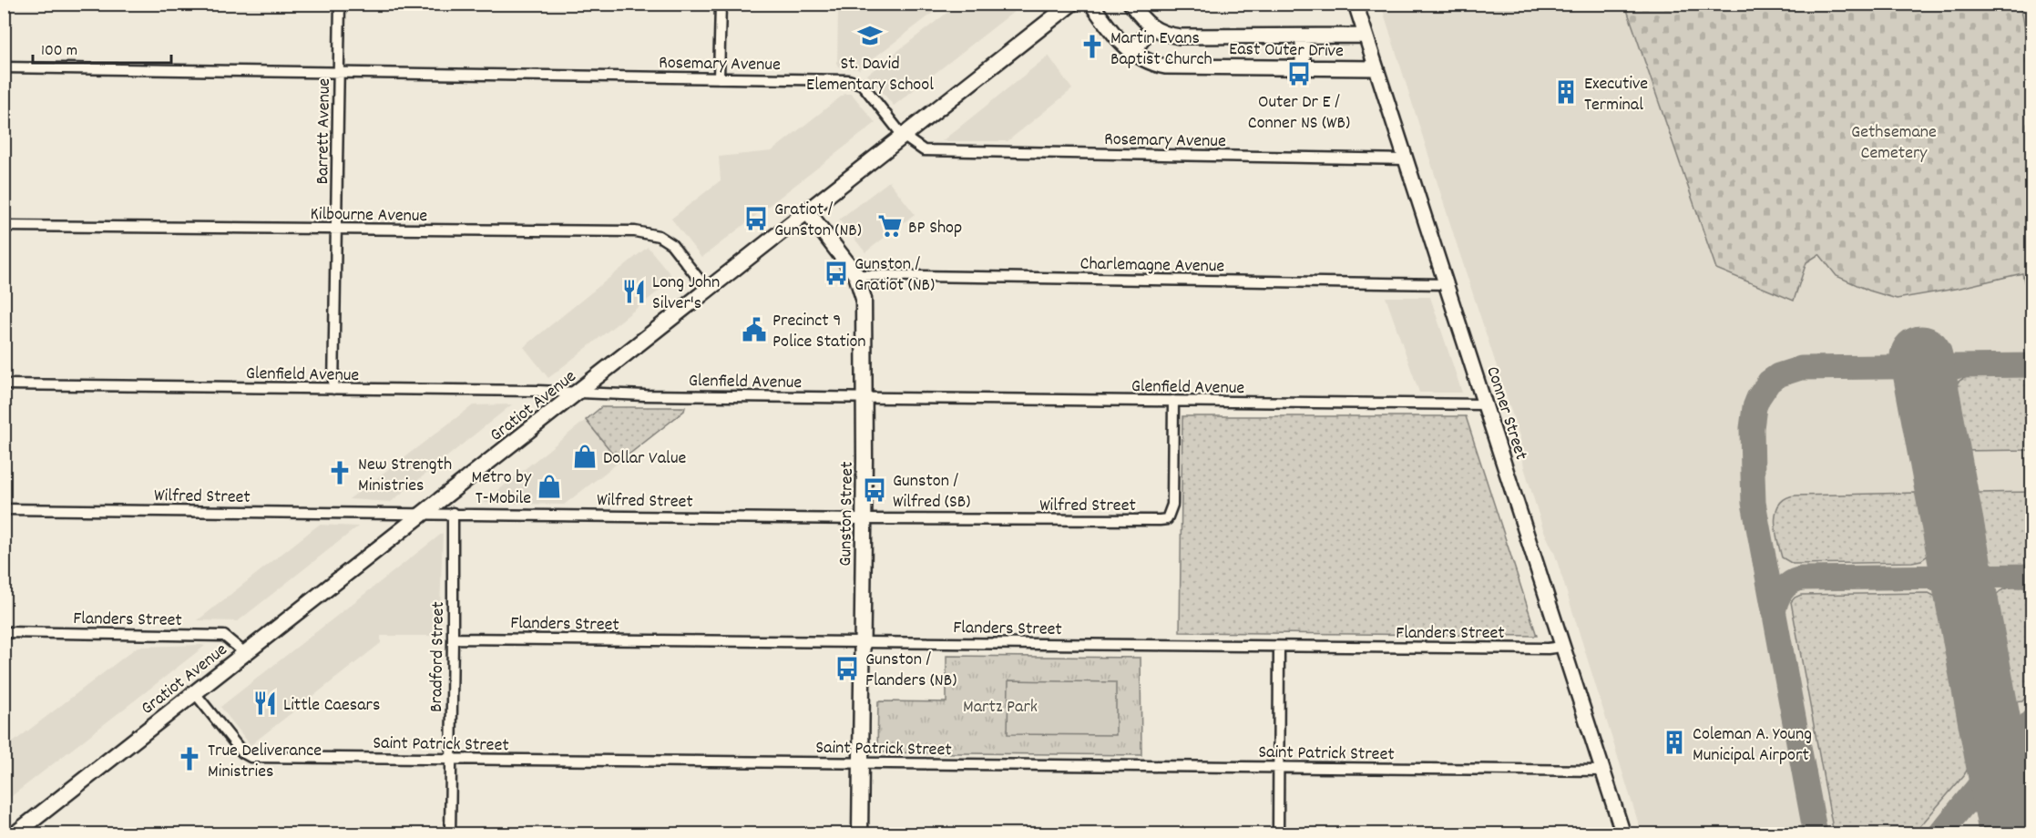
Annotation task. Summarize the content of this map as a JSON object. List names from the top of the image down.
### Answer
{
  "streets": {
    "main road": [
      "East Outer Drive",
      "Gratiot Avenue",
      "Conner Street",
      "Gunston Street"
    ],
    "street": [
      "Rosemary Avenue",
      "Barrett Avenue",
      "Kilbourne Avenue",
      "Charlemagne Avenue",
      "Glenfield Avenue",
      "Wilfred Street",
      "Flanders Street",
      "Bradford Street",
      "Saint Patrick Street"
    ]
  },
  "crossings": [
    ["East Outer Drive", "Conner Street"],
    ["Rosemary Avenue", "Barrett Avenue"],
    ["Rosemary Avenue", "Gratiot Avenue"],
    ["Rosemary Avenue", "Conner Street"],
    ["Barrett Avenue", "Kilbourne Avenue"],
    ["Barrett Avenue", "Glenfield Avenue"],
    ["Kilbourne Avenue", "Gratiot Avenue"],
    ["Charlemagne Avenue", "Conner Street"],
    ["Charlemagne Avenue", "Gunston Street"],
    ["Glenfield Avenue", "Gratiot Avenue"],
    ["Glenfield Avenue", "Conner Street"],
    ["Glenfield Avenue", "Wilfred Street"],
    ["Glenfield Avenue", "Gunston Street"],
    ["Gratiot Avenue", "Wilfred Street"],
    ["Gratiot Avenue", "Gunston Street"],
    ["Gratiot Avenue", "Flanders Street"],
    ["Gratiot Avenue", "Saint Patrick Street"],
    ["Conner Street", "Flanders Street"],
    ["Conner Street", "Saint Patrick Street"],
    ["Wilfred Street", "Gunston Street"],
    ["Wilfred Street", "Bradford Street"],
    ["Gunston Street", "Flanders Street"],
    ["Gunston Street", "Saint Patrick Street"],
    ["Flanders Street", "Bradford Street"],
    ["Bradford Street", "Saint Patrick Street"]
  ],
  "parks": ["Gethsemane Cemetery", "Martz Park"],
  "places": {
    "school or university": ["St. David Elementary School"],
    "church": ["Martin Evans Baptist Church", "New Strength Ministries", "True Deliverance Ministries"],
    "bus stop": [
      "Outer Dr E / Conner NS (WB)",
      "Gratiot / Gunston (NB)",
      "Gunston / Gratiot (NB)",
      "Gunston / Wilfred (SB)",
      "Gunston / Flanders (NB)"
    ],
    "building": ["Executive Terminal", "Coleman A. Young Municipal Airport"],
    "supermarket": ["BP Shop"],
    "restaurant": ["Long John Silver's", "Little Caesars"],
    "public building": ["Precinct 9 Police Station"],
    "shop": ["Dollar Value", "Metro by T-Mobile"]
  },
  "scale_bar": "100 m"
}
